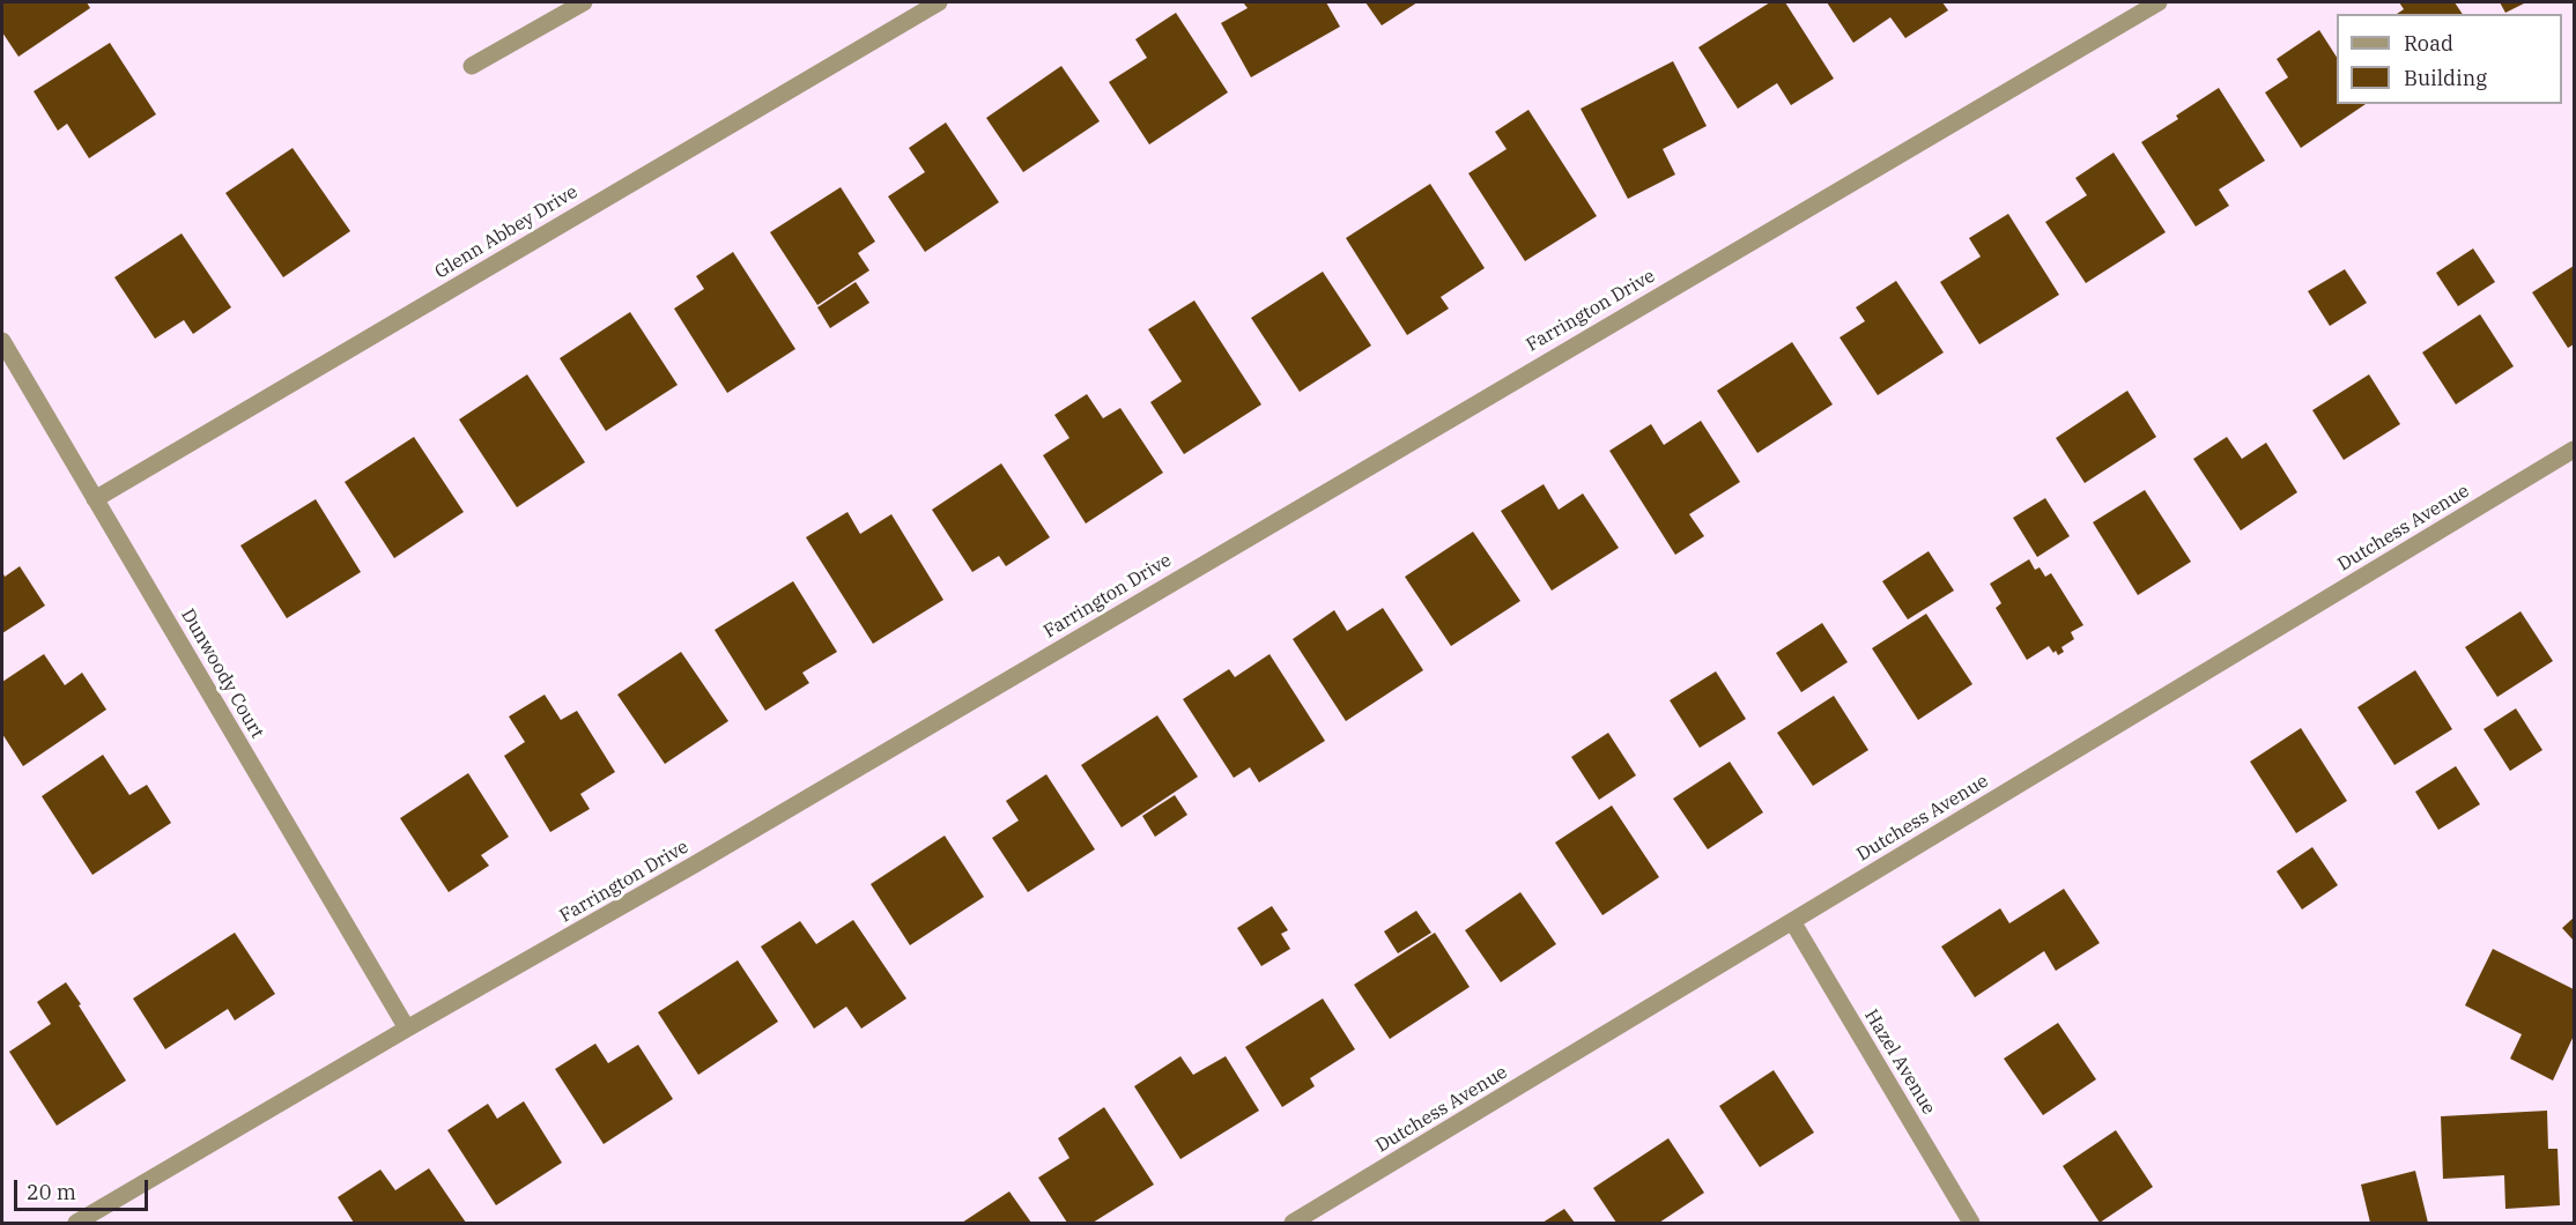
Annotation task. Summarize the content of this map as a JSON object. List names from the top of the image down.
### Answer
{
  "streets": {
    "street": [
      "Glenn Abbey Drive",
      "Farrington Drive",
      "Dutchess Avenue",
      "Dunwoody Court",
      "Hazel Avenue"
    ]
  },
  "crossings": [
    ["Glenn Abbey Drive", "Dunwoody Court"],
    ["Farrington Drive", "Dunwoody Court"],
    ["Dutchess Avenue", "Hazel Avenue"]
  ],
  "legend": ["Road", "Building"],
  "scale_bar": "20 m"
}
